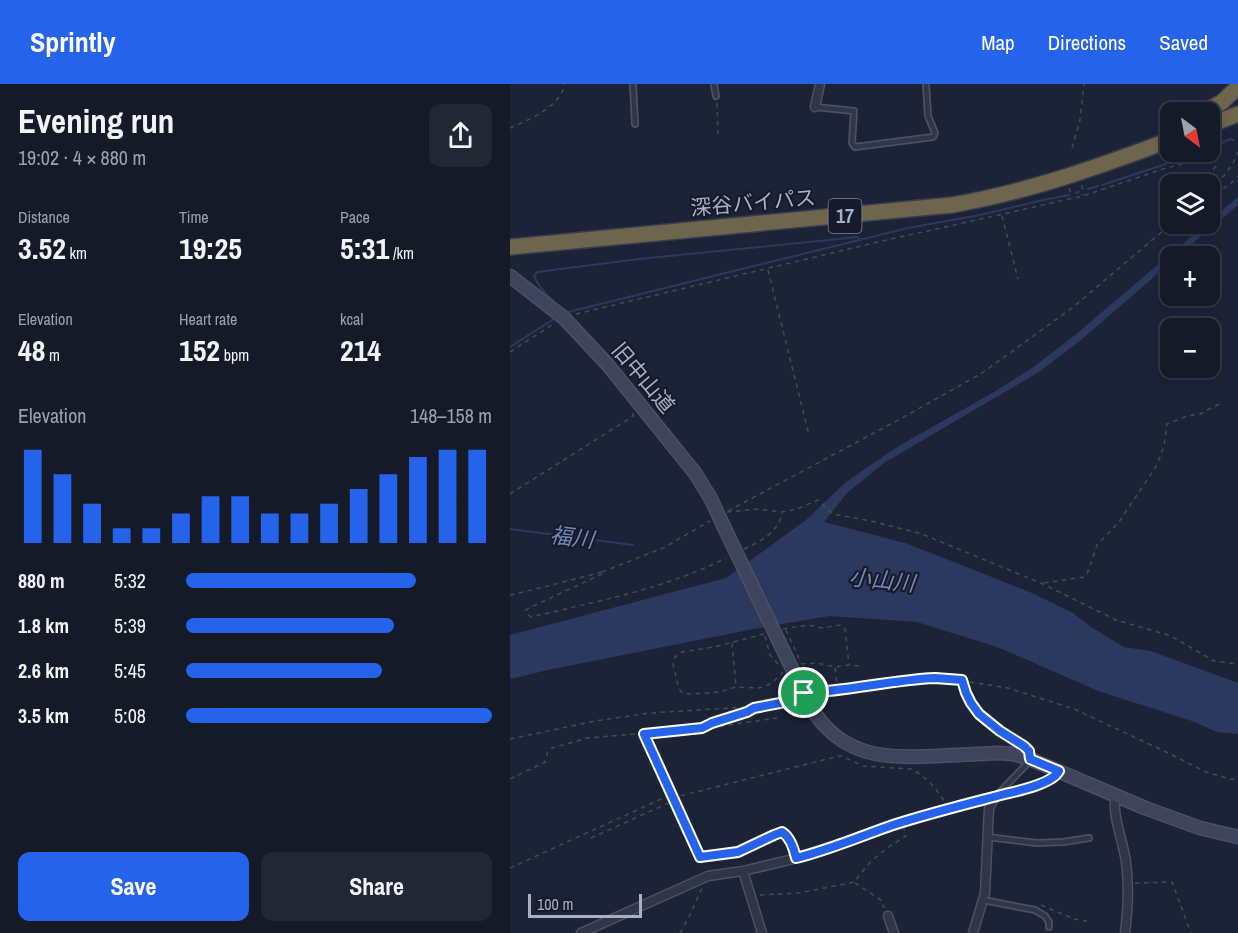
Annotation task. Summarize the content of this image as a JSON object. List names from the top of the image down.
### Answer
{
  "streets": {
    "highway": ["深谷バイパス", "17"],
    "street": ["旧中山道"]
  },
  "crossings": [
    ["深谷バイパス", "17"]
  ],
  "water": ["福川", "小山川"],
  "scale_bar": "100 m",
  "north": "bottom right",
  "page": {
    "header": "Sprintly",
    "nav": ["Map", "Directions", "Saved"],
    "heading": ["Evening run", "19:02 · 4 × 880 m"],
    "map_buttons": ["+", "−"],
    "stats": [
      ["Distance", "3.52 km"],
      ["Time", "19:25"],
      ["Pace", "5:31 /km"],
      ["Elevation", "48 m"],
      ["Heart rate", "152 bpm"],
      ["kcal", "214"]
    ],
    "chart": ["Elevation", "148–158 m"],
    "list": [
      {
        "name": "880 m",
        "note": "5:32"
      },
      {
        "name": "1.8 km",
        "note": "5:39"
      },
      {
        "name": "2.6 km",
        "note": "5:45"
      },
      {
        "name": "3.5 km",
        "note": "5:08"
      }
    ],
    "buttons": ["Save", "Share"],
    "scale": "100 m"
  }
}
